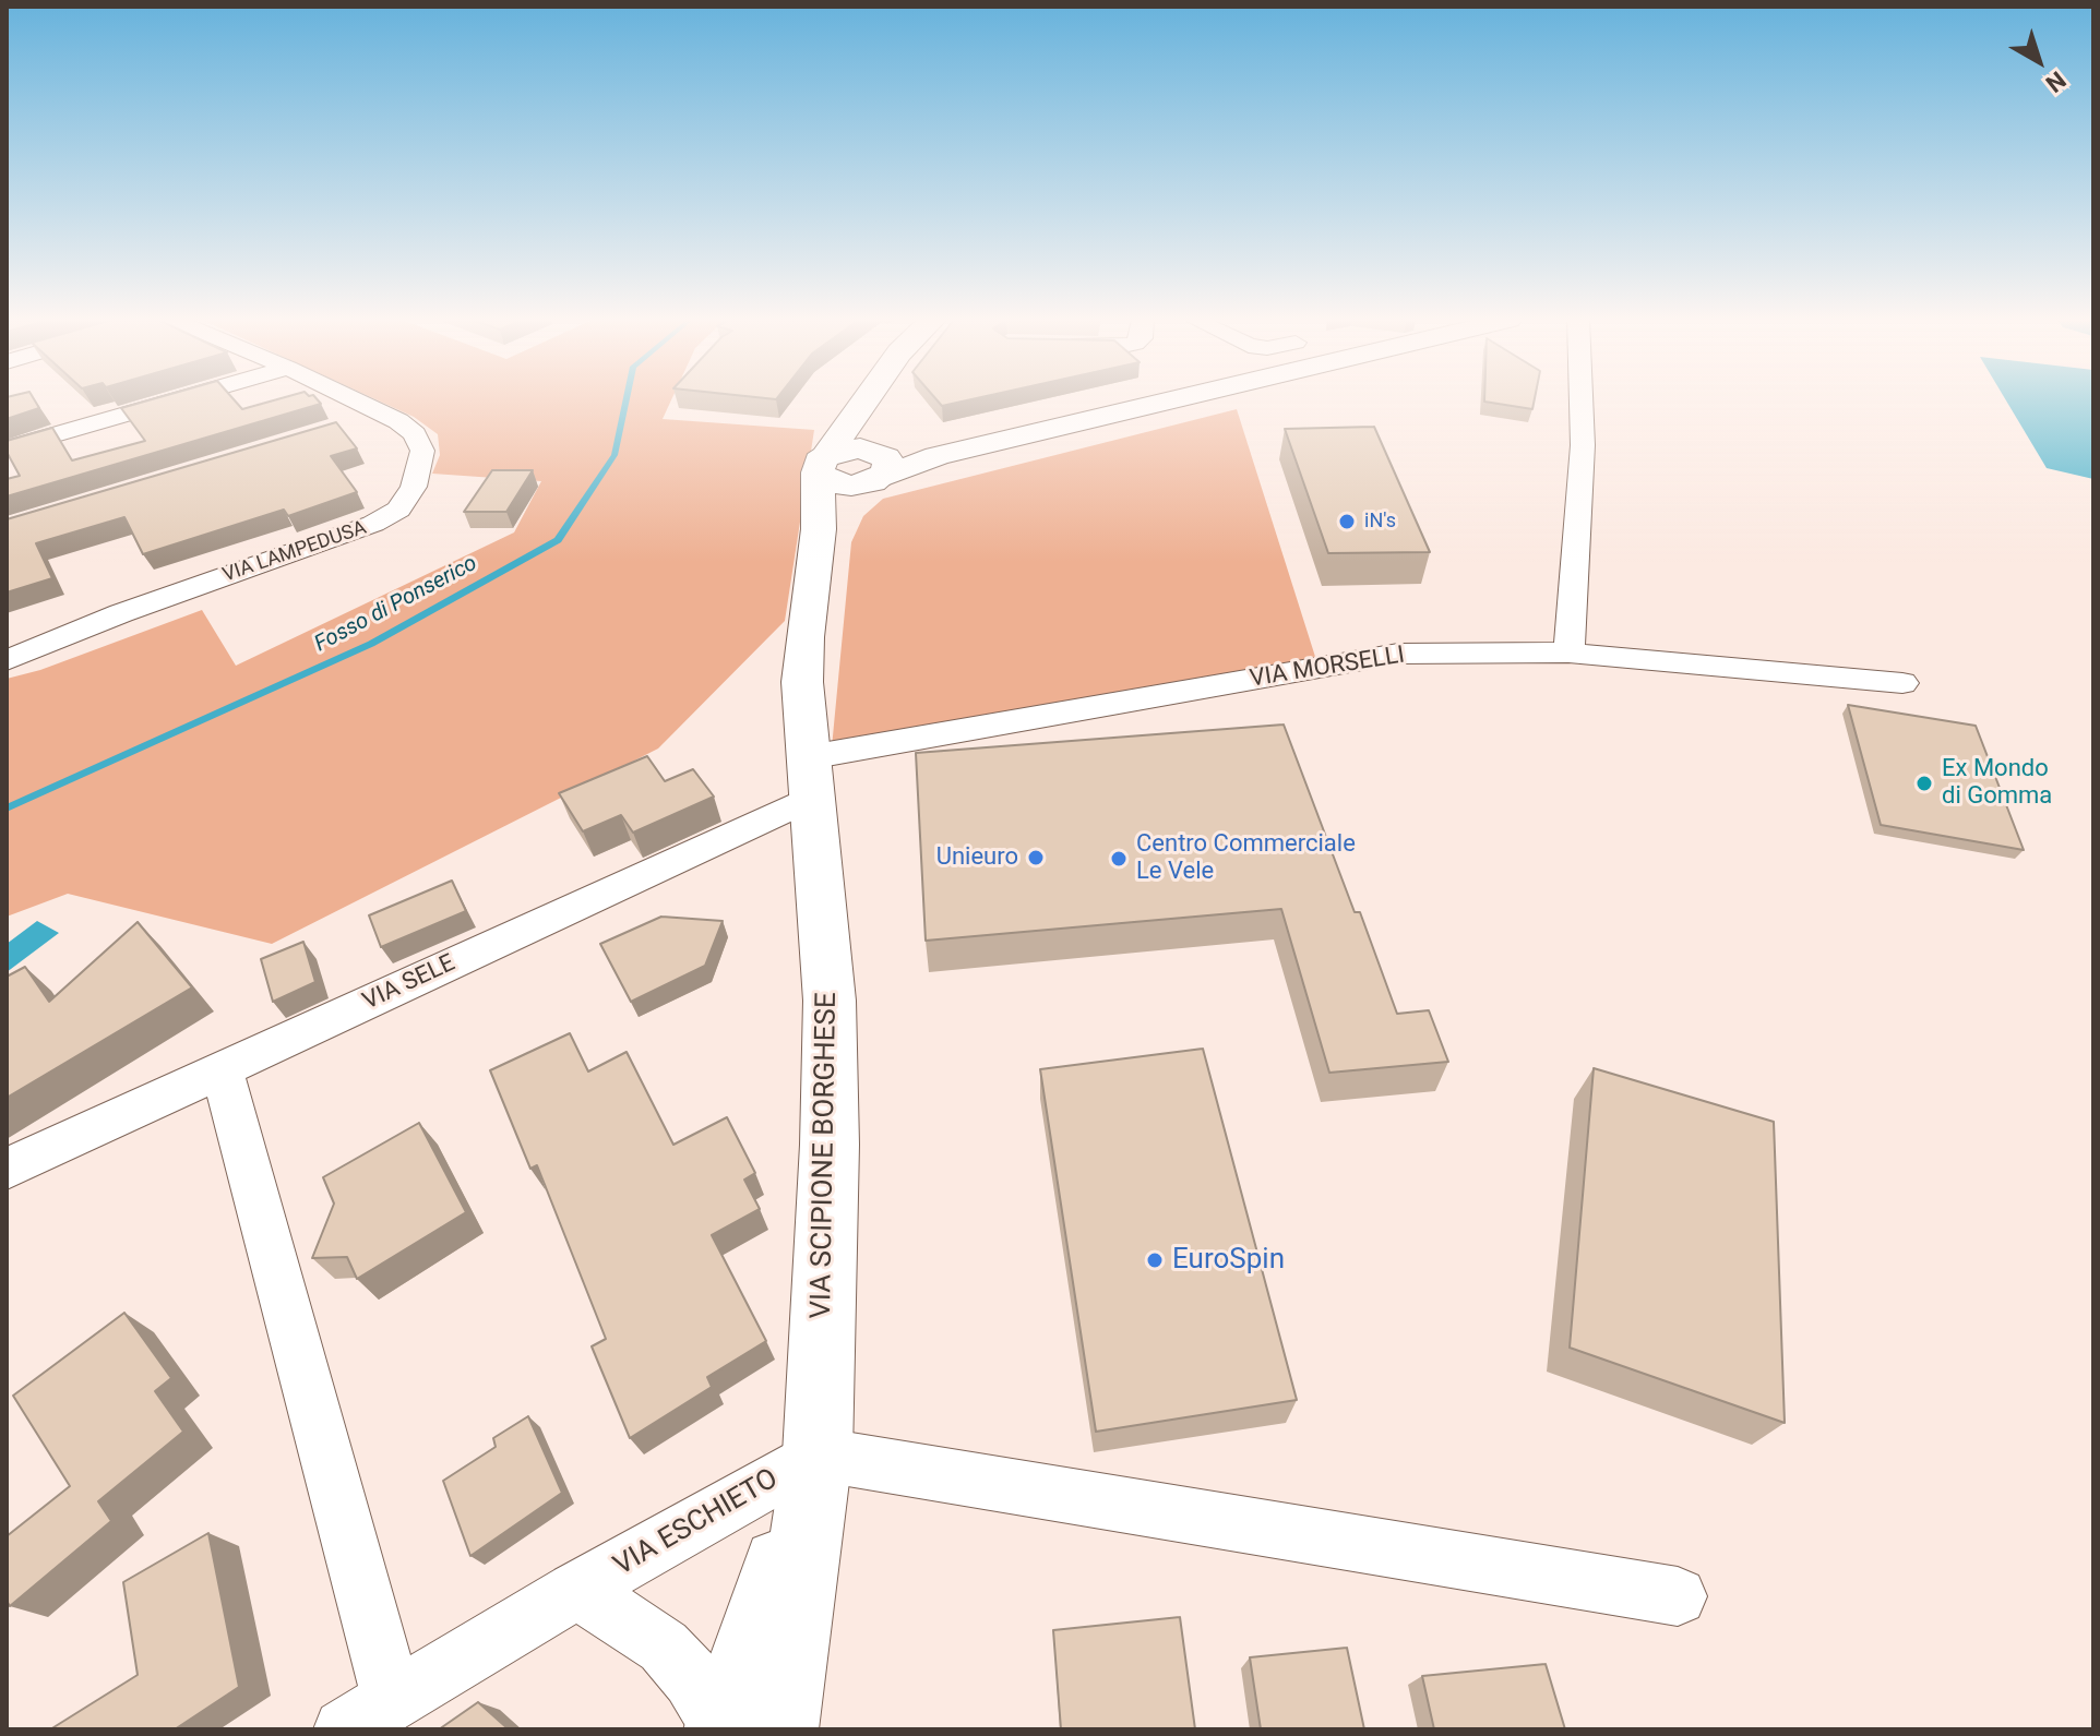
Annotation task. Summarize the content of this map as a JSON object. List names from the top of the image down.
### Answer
{
  "streets": {
    "main road": ["VIA SCIPIONE BORGHESE"],
    "street": [
      "VIA LAMPEDUSA",
      "VIA MORSELLI",
      "VIA SELE",
      "VIA ESCHIETO"
    ]
  },
  "crossings": [
    ["VIA MORSELLI", "VIA SELE"],
    ["VIA MORSELLI", "VIA SCIPIONE BORGHESE"],
    ["VIA SELE", "VIA SCIPIONE BORGHESE"],
    ["VIA SCIPIONE BORGHESE", "VIA ESCHIETO"]
  ],
  "water": ["Fosso di Ponserico"],
  "places": [
    "iN's",
    "Ex Mondo di Gomma",
    "Unieuro",
    "Centro Commerciale Le Vele",
    "EuroSpin"
  ],
  "north": "bottom right"
}
